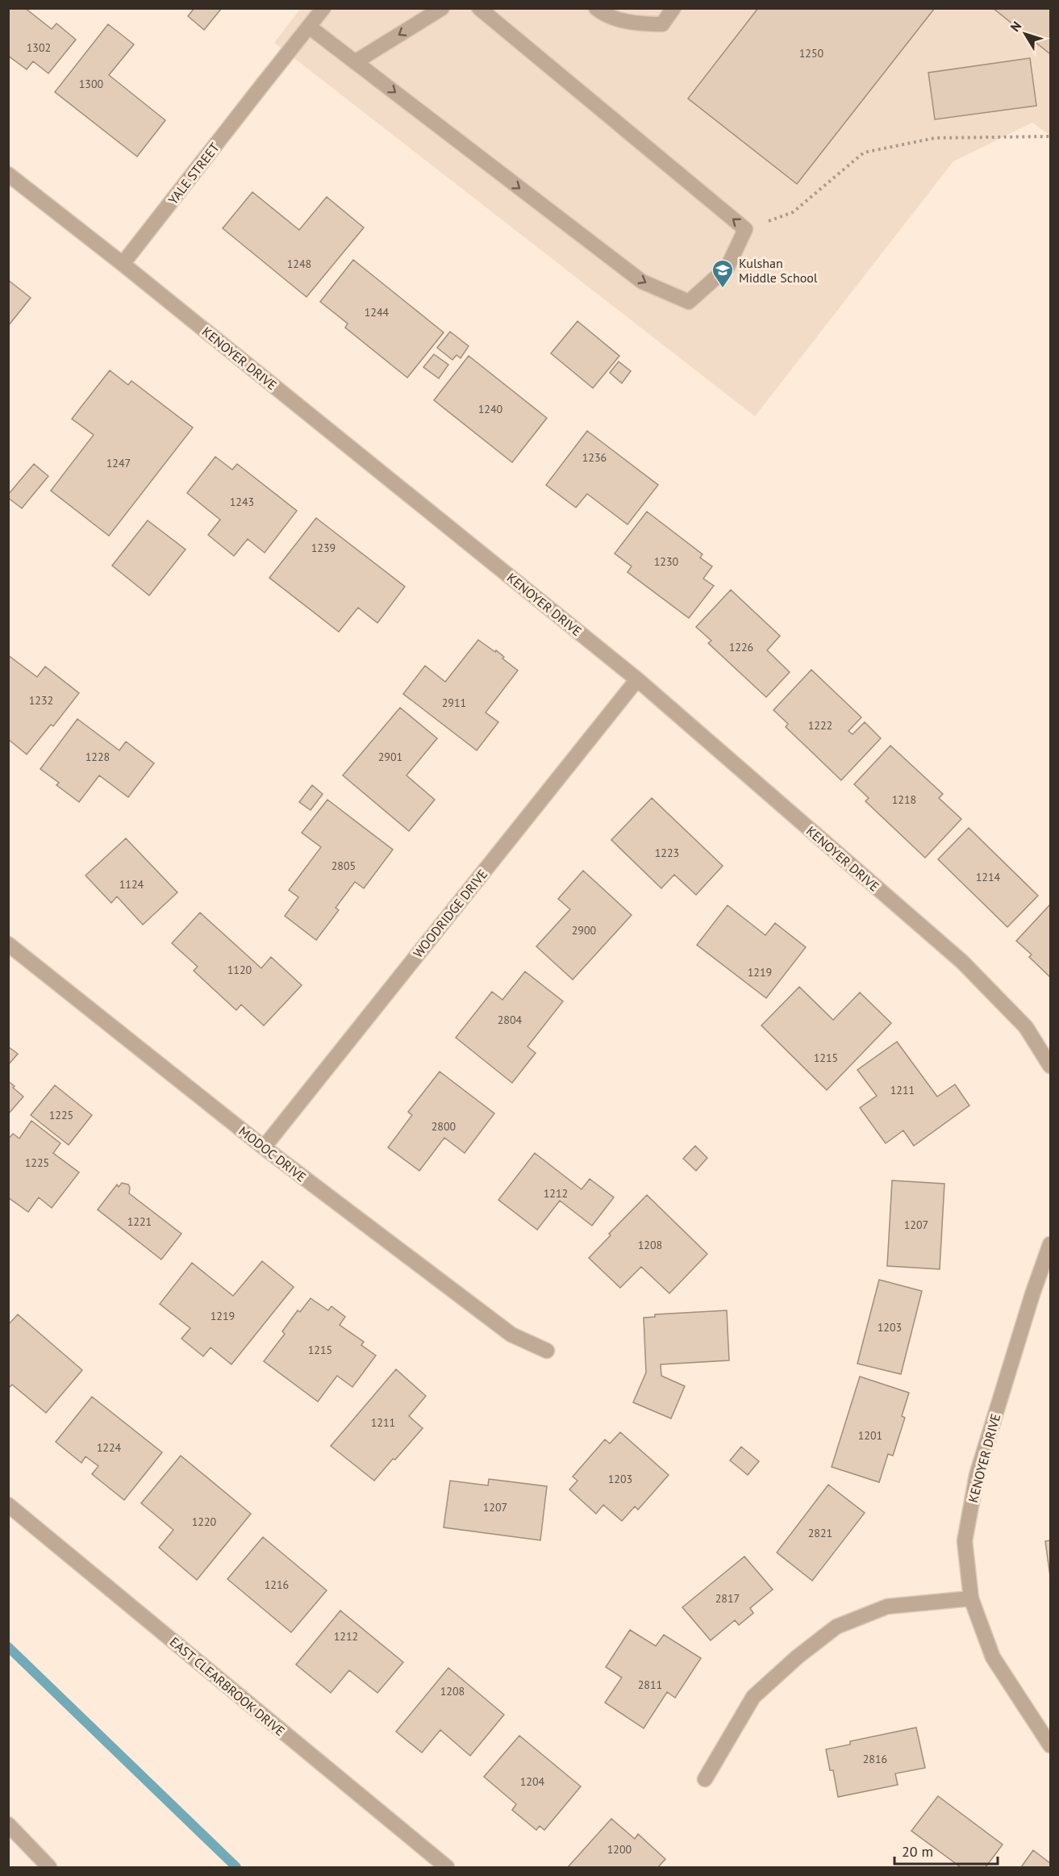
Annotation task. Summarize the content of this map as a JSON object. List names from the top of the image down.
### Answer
{
  "streets": {
    "street": [
      "YALE STREET",
      "KENOYER DRIVE",
      "WOODRIDGE DRIVE",
      "MODOC DRIVE",
      "EAST CLEARBROOK DRIVE"
    ]
  },
  "crossings": [
    ["YALE STREET", "KENOYER DRIVE"],
    ["KENOYER DRIVE", "WOODRIDGE DRIVE"],
    ["WOODRIDGE DRIVE", "MODOC DRIVE"]
  ],
  "places": {
    "school or university": ["Kulshan Middle School"]
  },
  "house_numbers": [
    "1302",
    "1250",
    "1300",
    "1248",
    "1244",
    "1240",
    "1236",
    "1247",
    "1243",
    "1239",
    "1230",
    "1226",
    "1232",
    "2911",
    "1222",
    "1228",
    "2901",
    "1218",
    "1223",
    "2805",
    "1214",
    "1124",
    "2900",
    "1120",
    "1219",
    "2804",
    "1215",
    "1211",
    "1225",
    "2800",
    "1225",
    "1212",
    "1221",
    "1207",
    "1208",
    "1219",
    "1203",
    "1215",
    "1211",
    "1201",
    "1224",
    "1203",
    "1207",
    "1220",
    "2821",
    "1216",
    "2817",
    "1212",
    "2811",
    "1208",
    "2816",
    "1204",
    "1200"
  ],
  "scale_bar": "20 m",
  "north": "top left"
}
